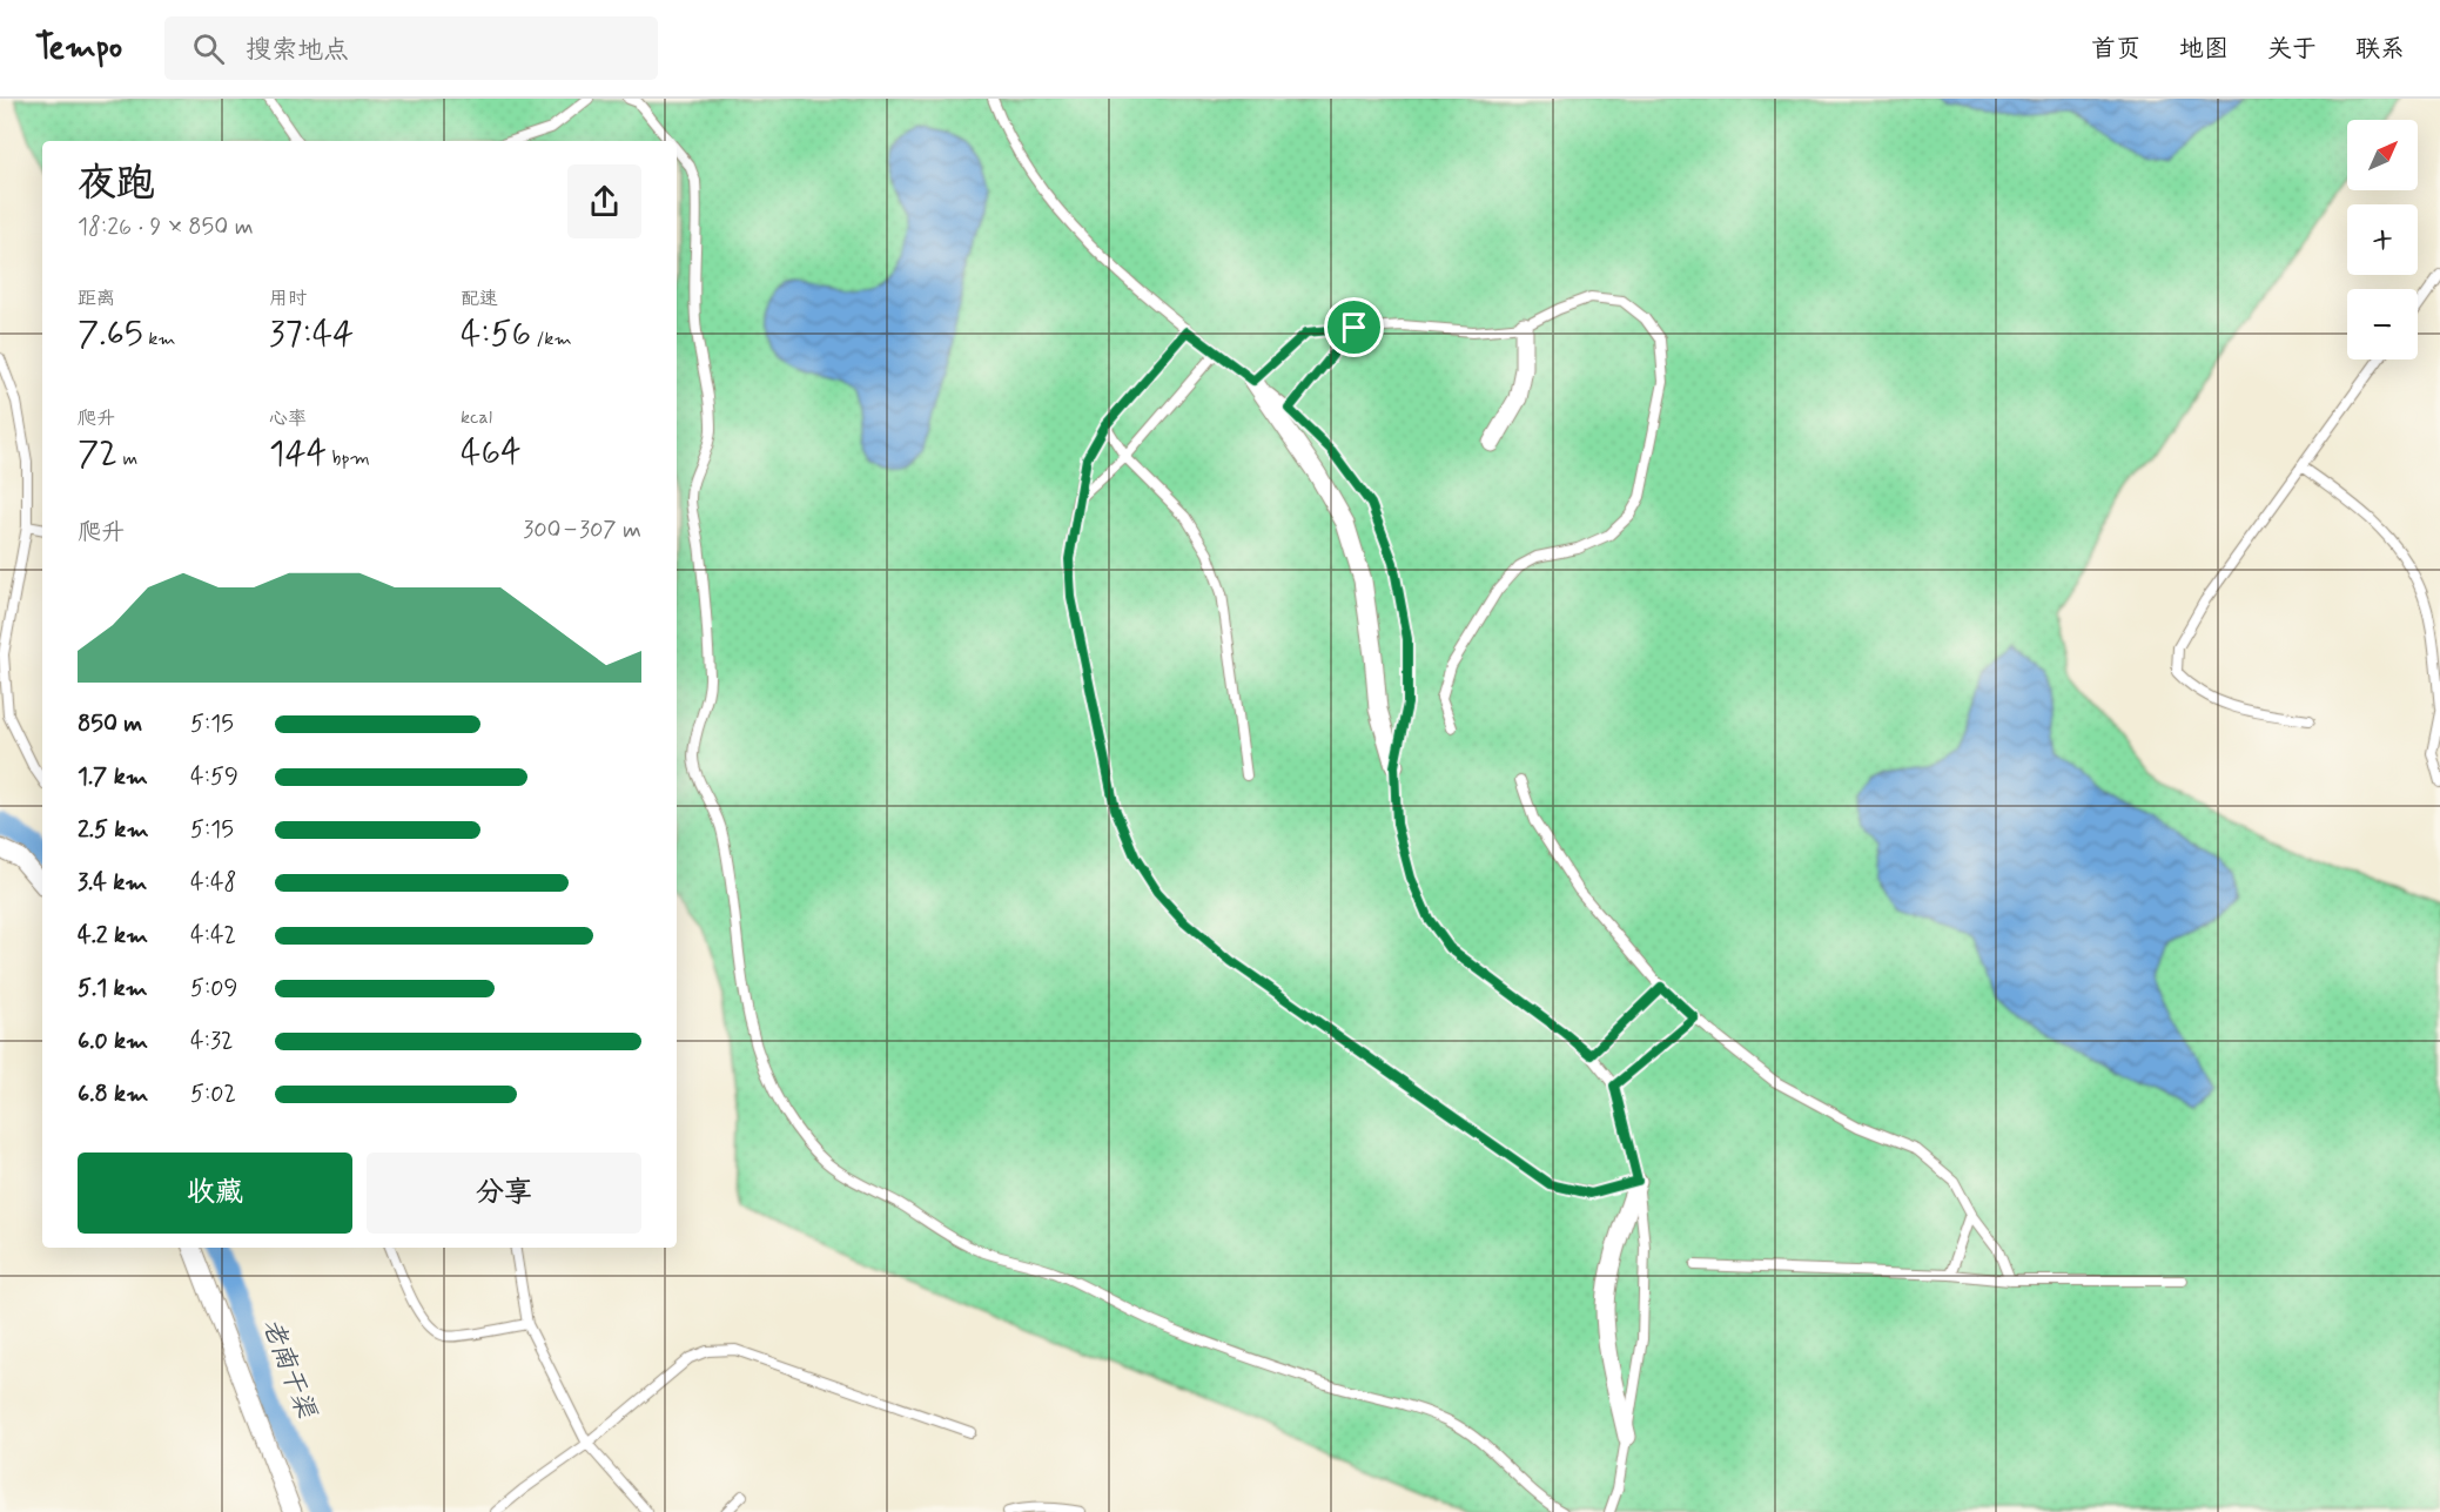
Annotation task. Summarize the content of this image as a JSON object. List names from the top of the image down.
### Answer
{
  "water": ["老南干渠"],
  "north": "top right",
  "page": {
    "header": "Tempo",
    "search": "搜索地点",
    "nav": [
      "首页",
      "地图",
      "关于",
      "联系"
    ],
    "map_buttons": ["+", "−"],
    "heading": ["夜跑", "18:26 · 9 × 850 m"],
    "stats": [
      ["距离", "7.65 km"],
      ["用时", "37:44"],
      ["配速", "4:56 /km"],
      ["爬升", "72 m"],
      ["心率", "144 bpm"],
      ["kcal", "464"]
    ],
    "chart": ["爬升", "300–307 m"],
    "list": [
      {
        "name": "850 m",
        "note": "5:15"
      },
      {
        "name": "1.7 km",
        "note": "4:59"
      },
      {
        "name": "2.5 km",
        "note": "5:15"
      },
      {
        "name": "3.4 km",
        "note": "4:48"
      },
      {
        "name": "4.2 km",
        "note": "4:42"
      },
      {
        "name": "5.1 km",
        "note": "5:09"
      },
      {
        "name": "6.0 km",
        "note": "4:32"
      },
      {
        "name": "6.8 km",
        "note": "5:02"
      }
    ],
    "buttons": ["收藏", "分享"]
  }
}
